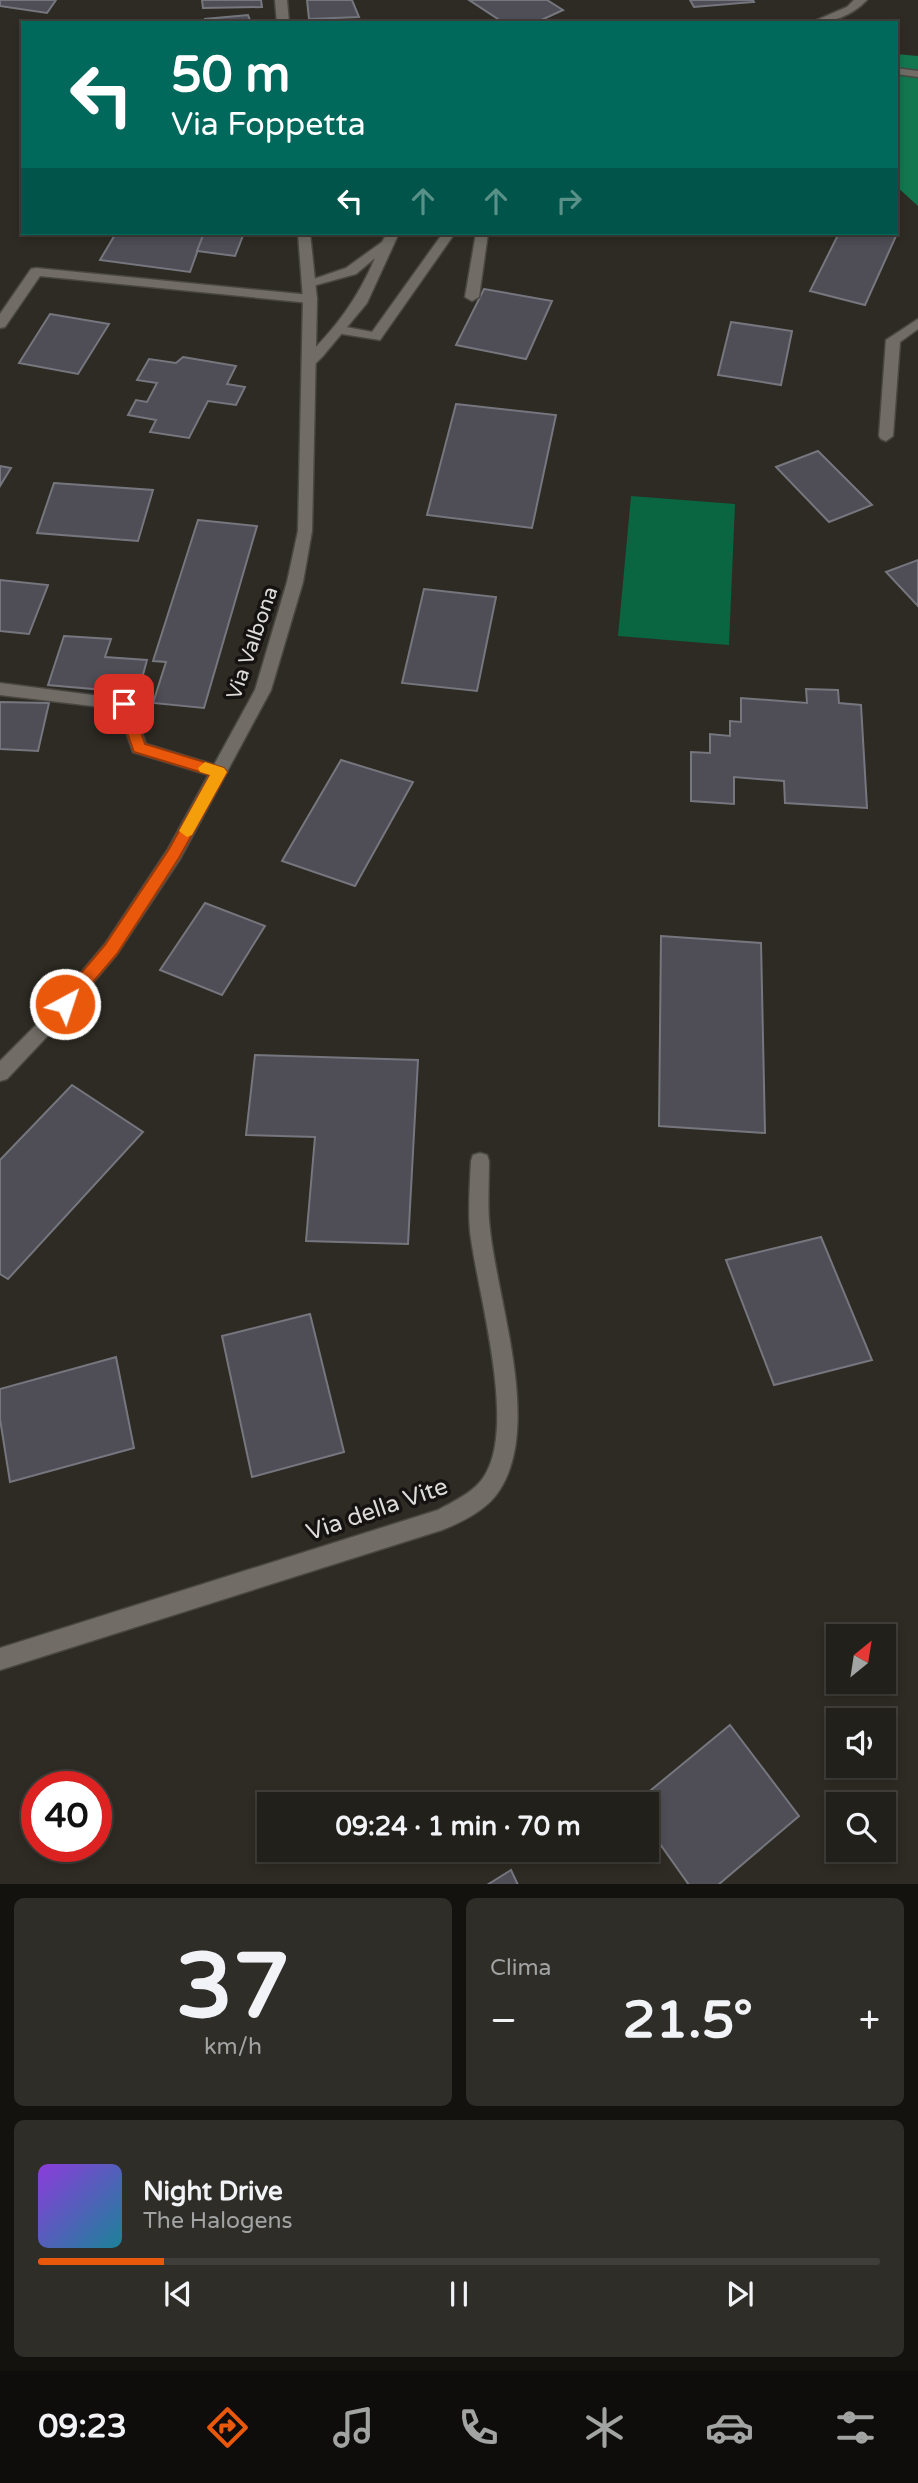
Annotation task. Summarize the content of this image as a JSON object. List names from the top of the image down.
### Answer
{
  "streets": {
    "street": ["Via Valbona", "Via della Vite"]
  },
  "north": "top right",
  "page": {
    "turn": ["50 m", "Via Foppetta"],
    "limit": "40",
    "trip": "09:24 · 1 min · 70 m",
    "tile": [
      ["37", "km/h"],
      "Clima"
    ],
    "heat": ["−", "21.5°", "+"],
    "song": ["Night Drive", "The Halogens"],
    "tabs": "09:23"
  }
}
